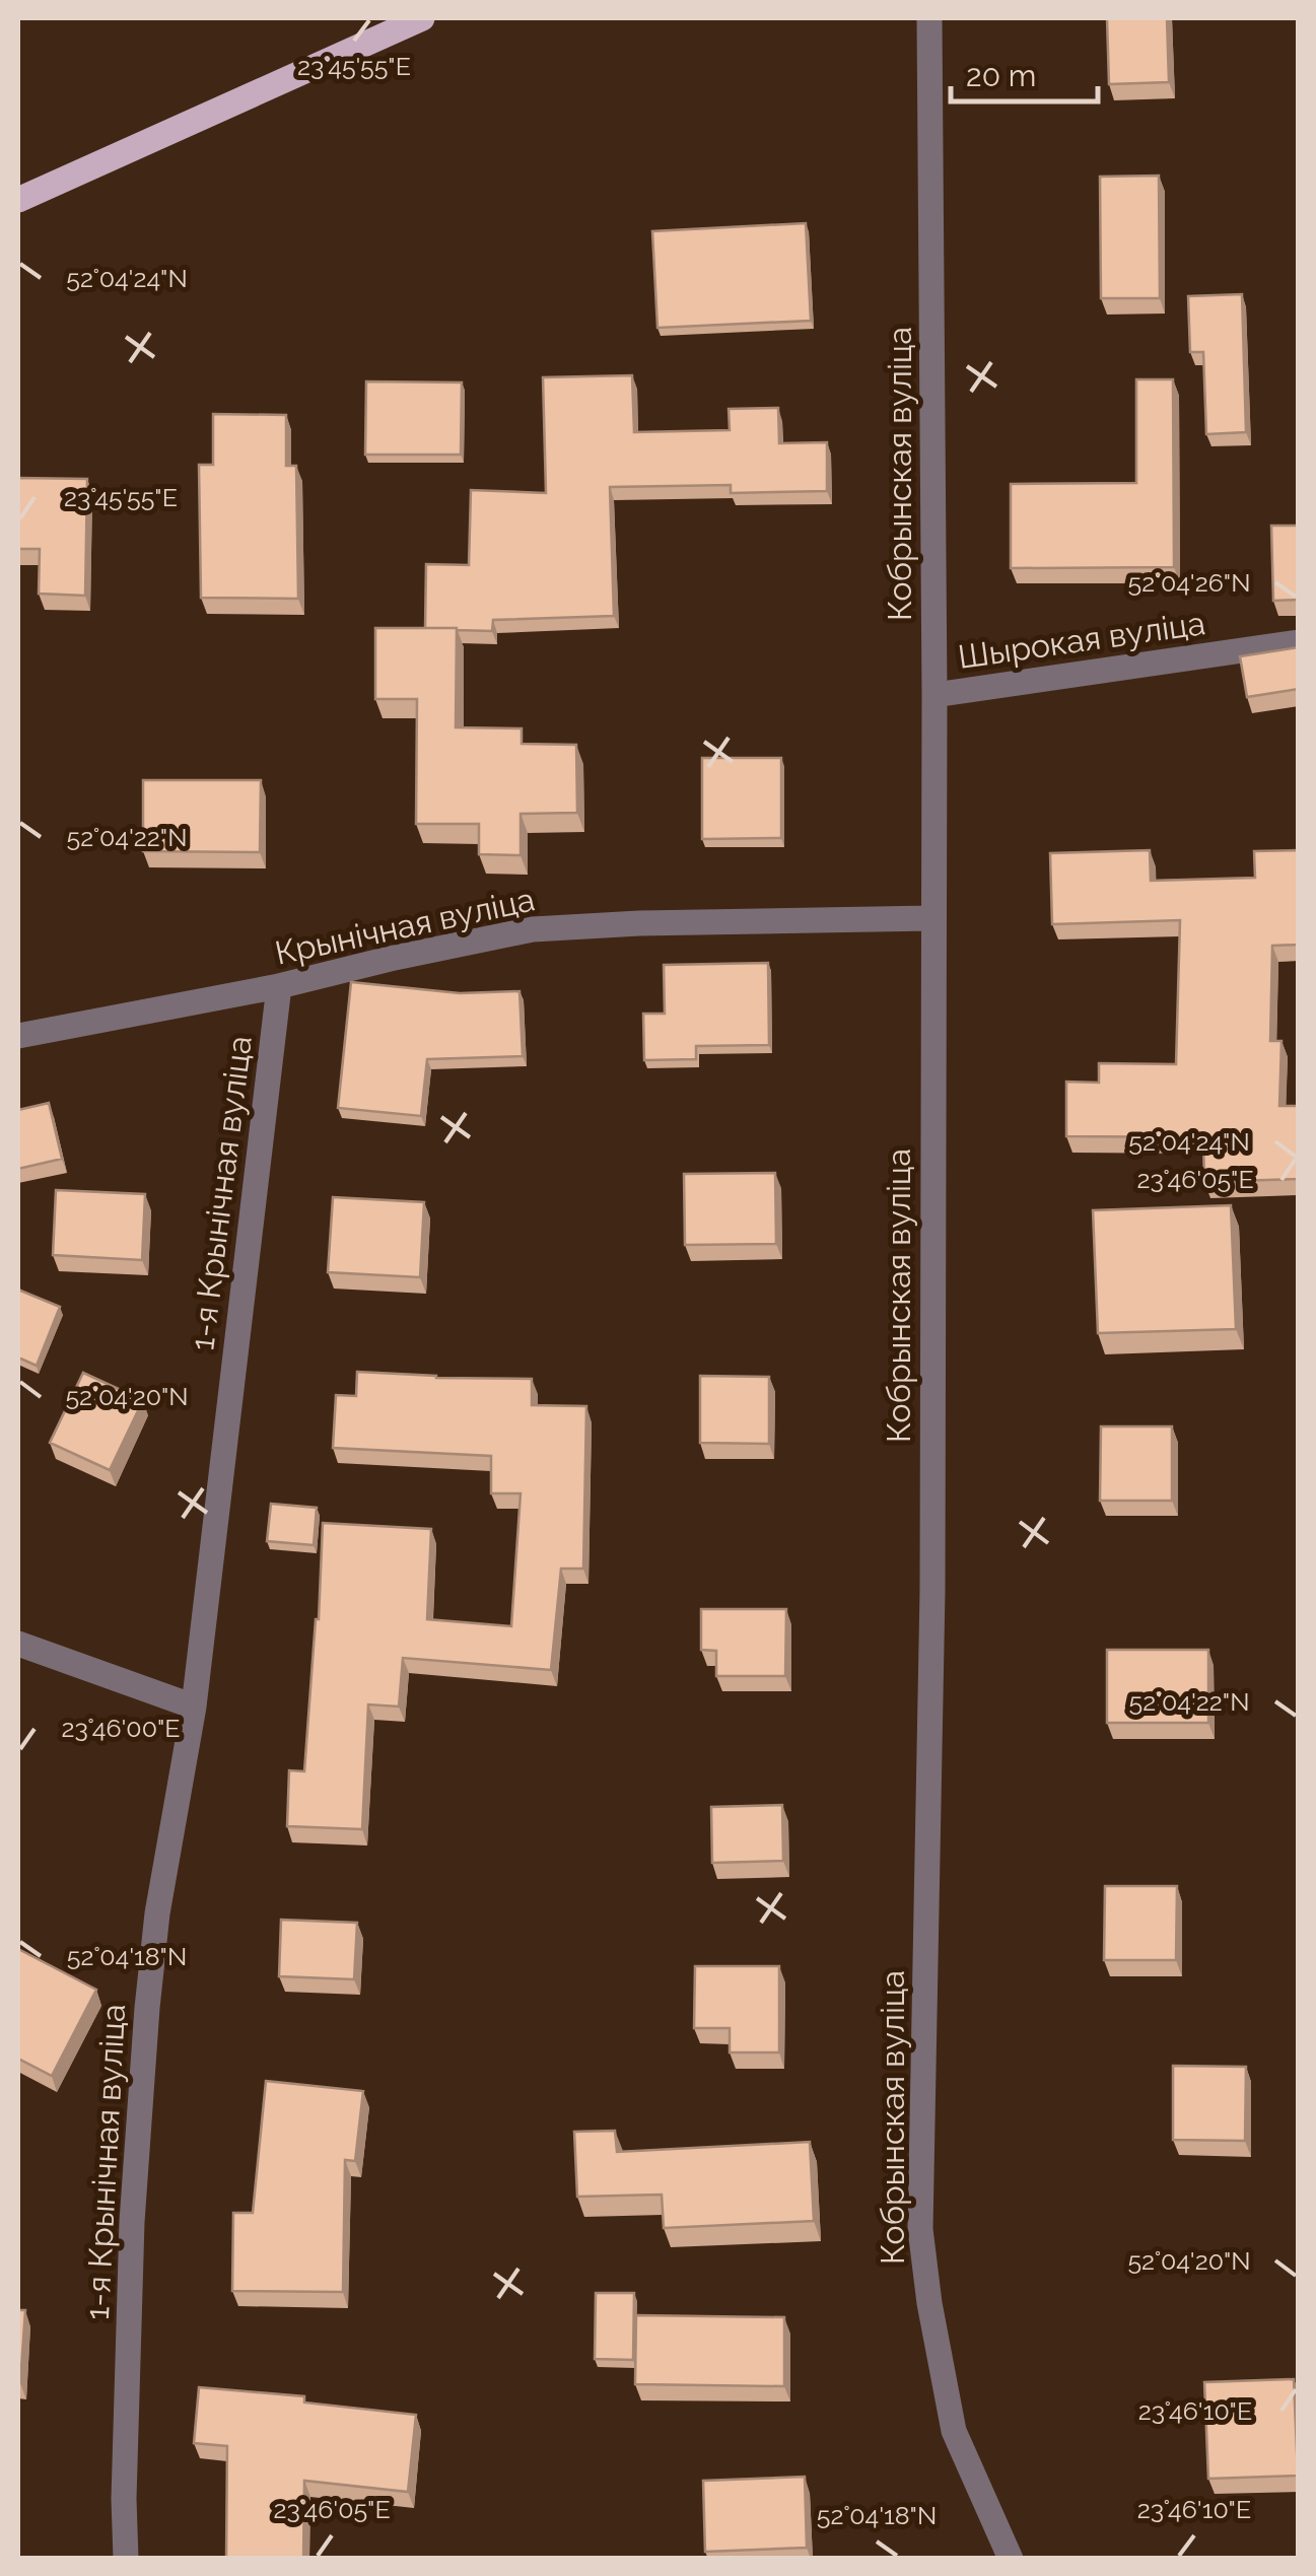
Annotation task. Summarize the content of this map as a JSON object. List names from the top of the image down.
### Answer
{
  "streets": {
    "street": [
      "Кобрынская вуліца",
      "Шырокая вуліца",
      "Крынічная вуліца",
      "1-я Крынічная вуліца"
    ]
  },
  "crossings": [
    ["Кобрынская вуліца", "Шырокая вуліца"],
    ["Кобрынская вуліца", "Крынічная вуліца"],
    ["Крынічная вуліца", "1-я Крынічная вуліца"]
  ],
  "scale_bar": "20 m",
  "coordinates": [
    "23°45'55\"E",
    "52°04'24\"N",
    "52°04'26\"N",
    "52°04'22\"N",
    "23°46'05\"E",
    "52°04'20\"N",
    "23°46'00\"E",
    "52°04'18\"N",
    "23°46'10\"E"
  ]
}
